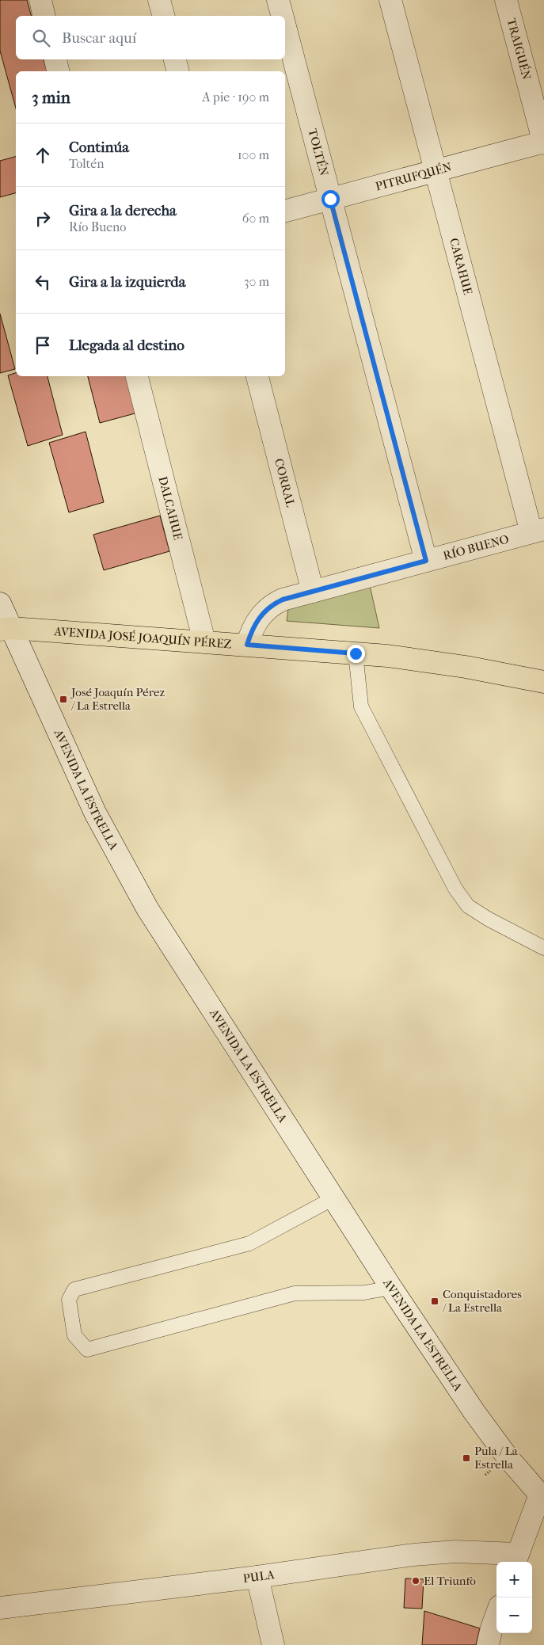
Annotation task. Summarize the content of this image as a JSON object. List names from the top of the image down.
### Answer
{
  "streets": {
    "main road": ["AVENIDA JOSÉ JOAQUÍN PÉREZ"],
    "street": [
      "TRAIGUÉN",
      "TOLTÉN",
      "PITRUFQUÉN",
      "CARAHUE",
      "CORRAL",
      "DALCAHUE",
      "RÍO BUENO",
      "AVENIDA LA ESTRELLA",
      "PULA"
    ]
  },
  "crossings": [
    ["TRAIGUÉN", "PITRUFQUÉN"],
    ["TOLTÉN", "PITRUFQUÉN"],
    ["TOLTÉN", "RÍO BUENO"],
    ["PITRUFQUÉN", "CARAHUE"],
    ["CARAHUE", "RÍO BUENO"],
    ["CORRAL", "RÍO BUENO"],
    ["DALCAHUE", "AVENIDA JOSÉ JOAQUÍN PÉREZ"],
    ["RÍO BUENO", "AVENIDA JOSÉ JOAQUÍN PÉREZ"],
    ["AVENIDA JOSÉ JOAQUÍN PÉREZ", "AVENIDA LA ESTRELLA"]
  ],
  "places": {
    "transit": ["José Joaquín Pérez / La Estrella", "Conquistadores / La Estrella", "Pula / La Estrella"],
    "other": ["El Triunfo"]
  },
  "page": {
    "search": "Buscar aquí",
    "heading": ["3 min", "A pie · 190 m"],
    "list": [
      ["Continúa", "Toltén", "100 m"],
      ["Gira a la derecha", "Río Bueno", "60 m"],
      ["Gira a la izquierda", "30 m"],
      "Llegada al destino"
    ],
    "map_buttons": ["+", "−"]
  }
}
